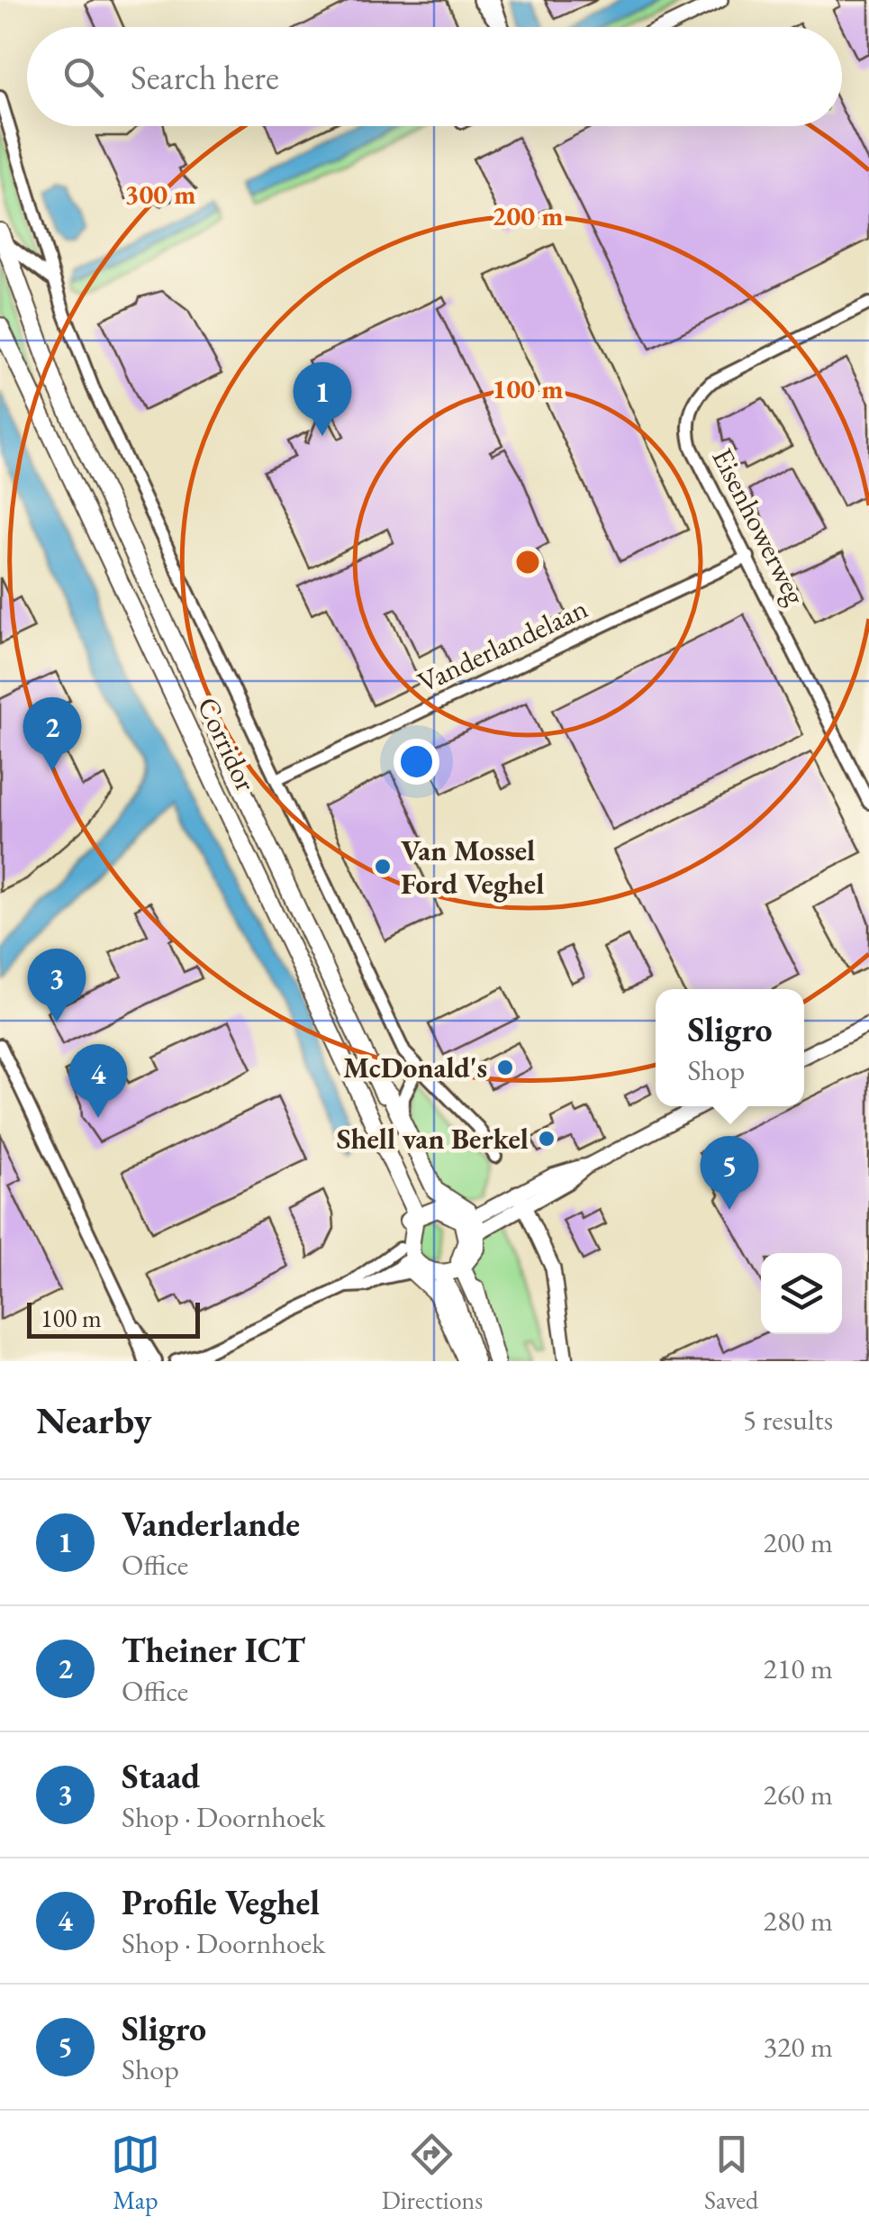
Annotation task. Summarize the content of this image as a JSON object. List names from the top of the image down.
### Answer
{
  "streets": {
    "main road": ["Corridor"],
    "street": ["Eisenhowerweg", "Vanderlandelaan"]
  },
  "crossings": [
    ["Eisenhowerweg", "Vanderlandelaan"],
    ["Vanderlandelaan", "Corridor"]
  ],
  "places": ["Van Mossel Ford Veghel", "McDonald's", "Shell van Berkel"],
  "scale_bar": "100 m",
  "page": {
    "search": "Search here",
    "pins": [
      "1",
      "2",
      "3",
      "4",
      "5"
    ],
    "popup": ["Sligro", "Shop"],
    "scale": "100 m",
    "heading": ["Nearby", "5 results"],
    "list": [
      {
        "mark": "1",
        "name": "Vanderlande",
        "note": "Office",
        "value": "200 m"
      },
      {
        "mark": "2",
        "name": "Theiner ICT",
        "note": "Office",
        "value": "210 m"
      },
      {
        "mark": "3",
        "name": "Staad",
        "note": "Shop · Doornhoek",
        "value": "260 m"
      },
      {
        "mark": "4",
        "name": "Profile Veghel",
        "note": "Shop · Doornhoek",
        "value": "280 m"
      },
      {
        "mark": "5",
        "name": "Sligro",
        "note": "Shop",
        "value": "320 m"
      }
    ],
    "nav": ["Map", "Directions", "Saved"]
  },
  "rings": ["300 m", "200 m", "100 m"]
}
